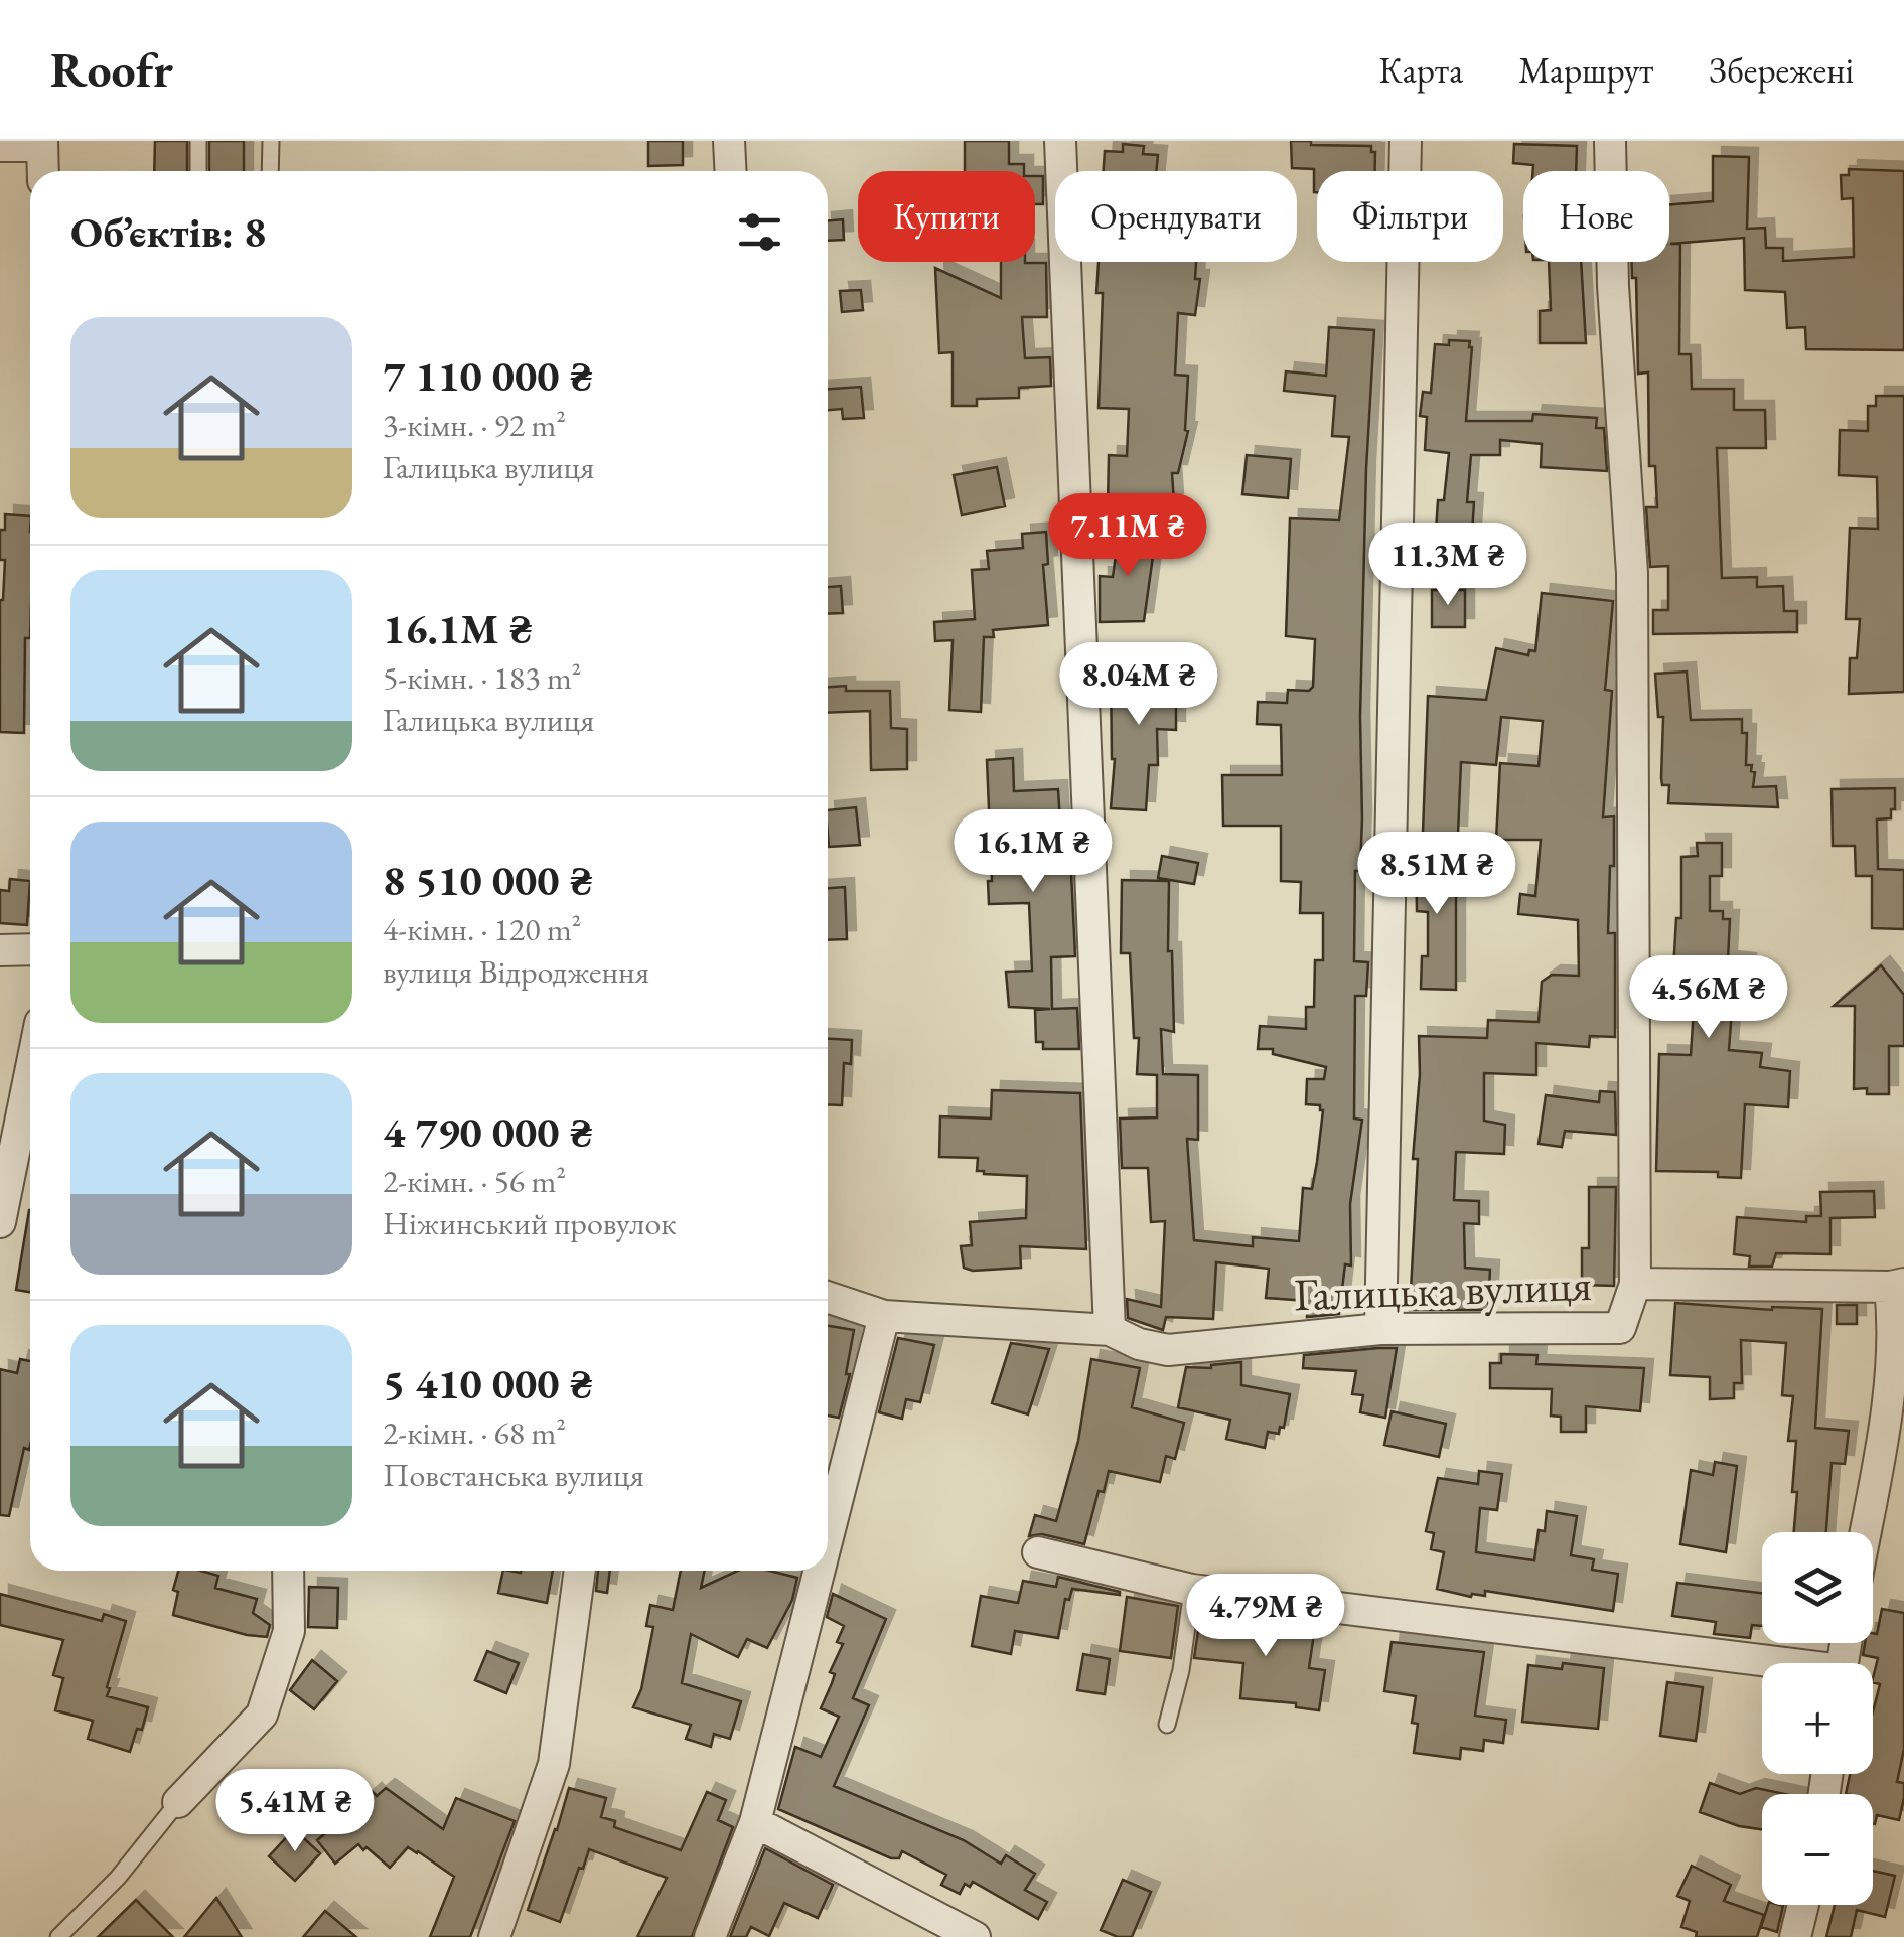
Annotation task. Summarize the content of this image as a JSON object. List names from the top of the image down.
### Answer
{
  "streets": {
    "street": ["Галицька вулиця"]
  },
  "page": {
    "header": "Roofr",
    "nav": ["Карта", "Маршрут", "Збережені"],
    "chip": [
      "Купити",
      "Орендувати",
      "Фільтри",
      "Нове"
    ],
    "heading": "Об’єктів: 8",
    "list": [
      {
        "name": "7 110 000 ₴",
        "note": "3-кімн. · 92 m² · Галицька вулиця"
      },
      {
        "name": "16.1M ₴",
        "note": "5-кімн. · 183 m² · Галицька вулиця"
      },
      {
        "name": "8 510 000 ₴",
        "note": "4-кімн. · 120 m² · вулиця Відродження"
      },
      {
        "name": "4 790 000 ₴",
        "note": "2-кімн. · 56 m² · Ніжинський провулок"
      },
      {
        "name": "5 410 000 ₴",
        "note": "2-кімн. · 68 m² · Повстанська вулиця"
      }
    ],
    "price": [
      "7.11M ₴",
      "11.3M ₴",
      "8.04M ₴",
      "16.1M ₴",
      "8.51M ₴",
      "4.56M ₴",
      "4.79M ₴",
      "5.41M ₴"
    ],
    "map_buttons": ["+", "−"]
  }
}
